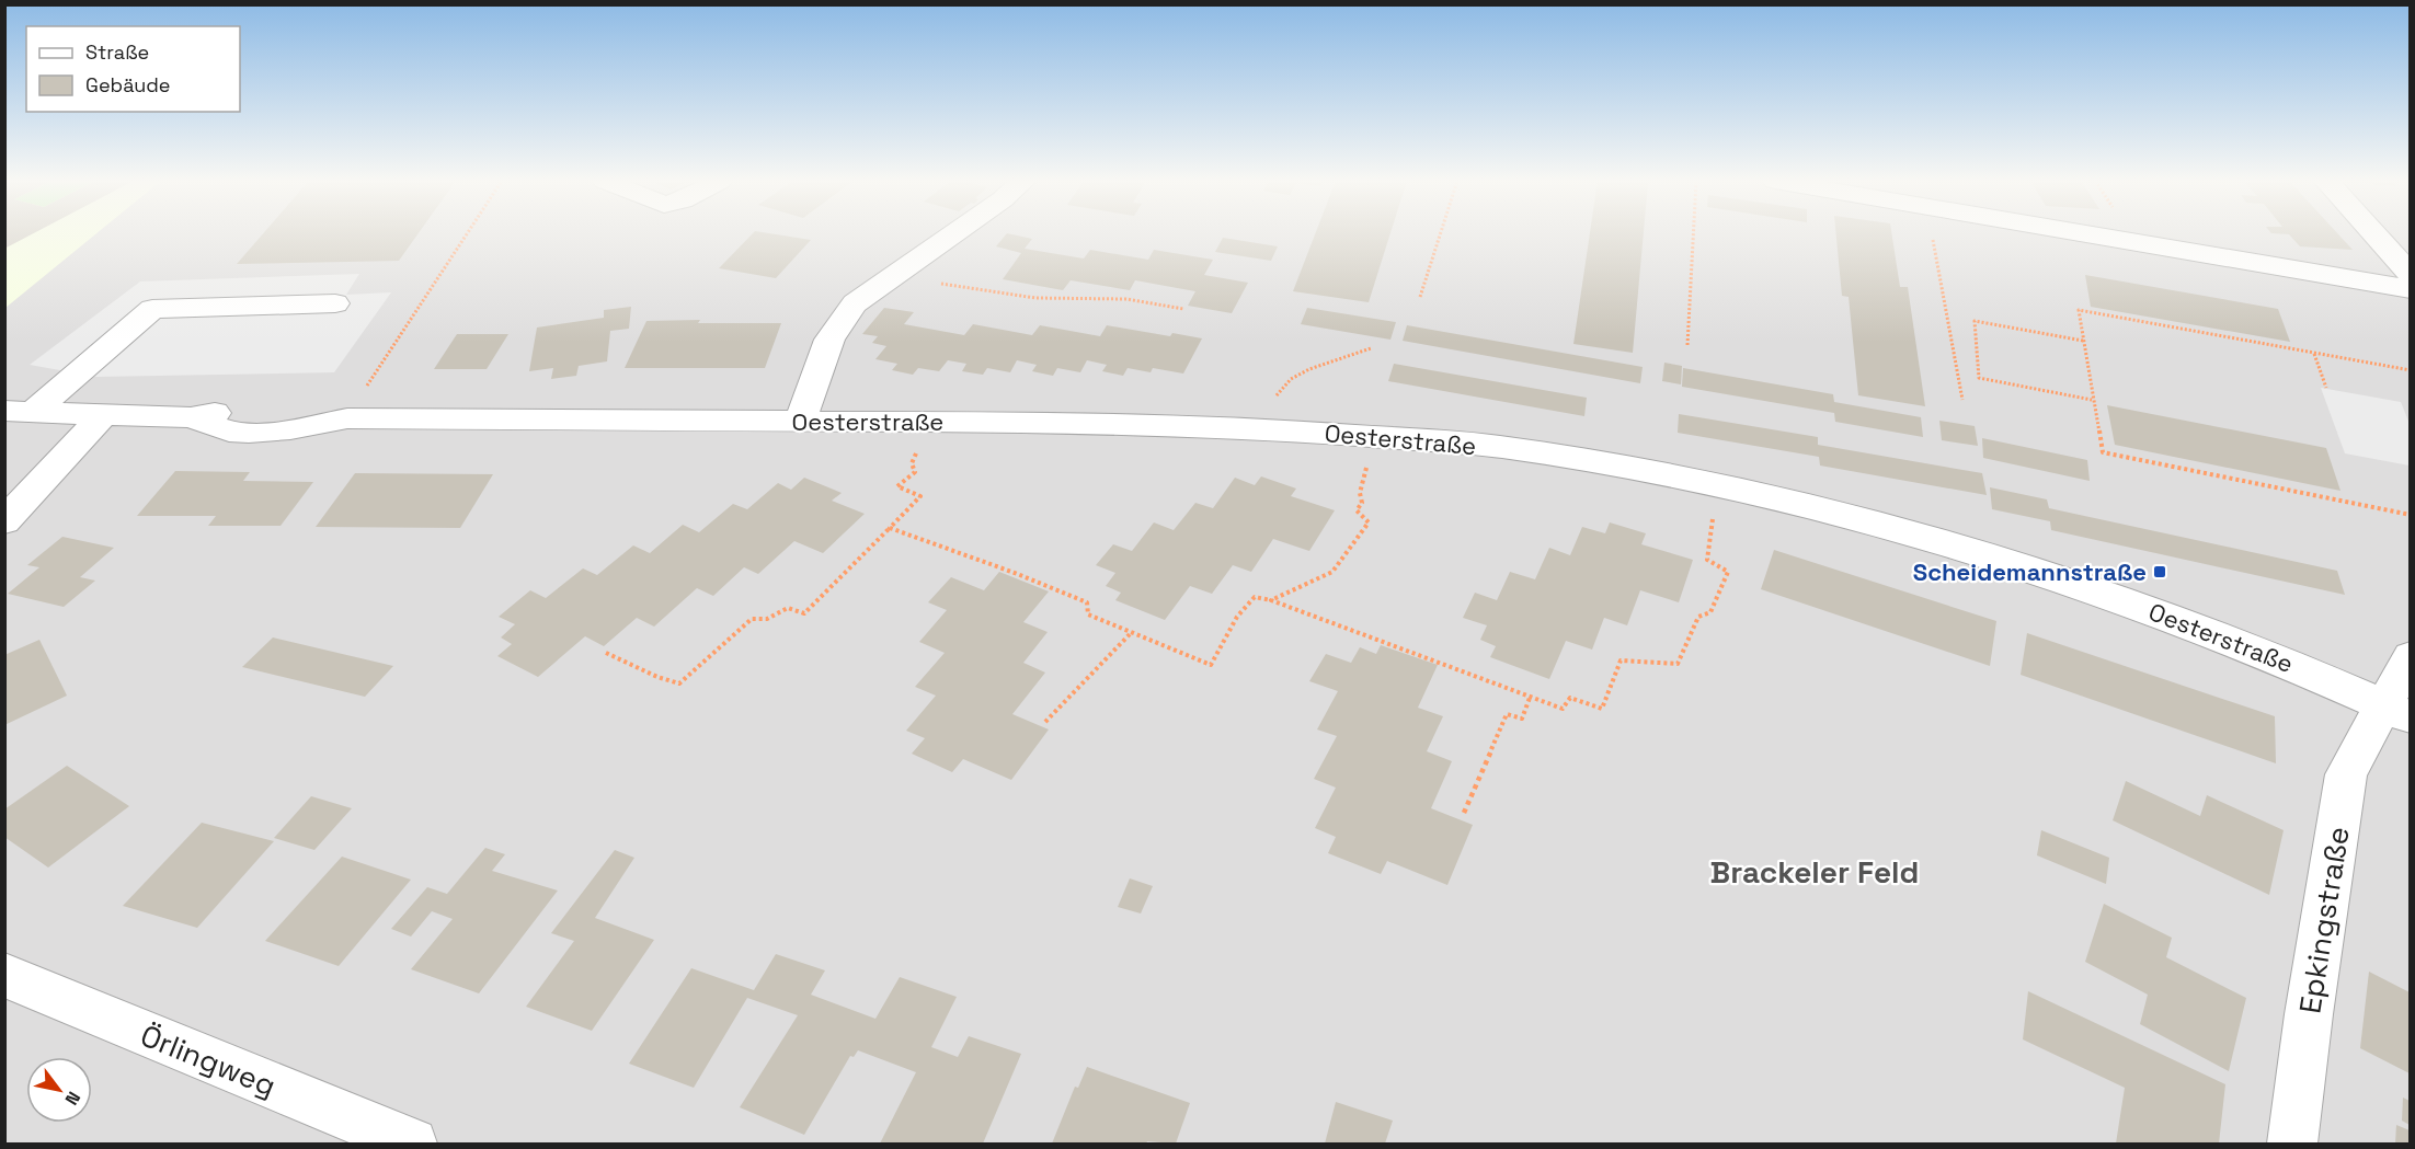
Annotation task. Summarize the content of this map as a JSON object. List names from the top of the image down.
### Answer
{
  "streets": {
    "street": ["Oesterstraße", "Epkingstraße", "Örlingweg"]
  },
  "crossings": [
    ["Oesterstraße", "Epkingstraße"]
  ],
  "districts": ["Brackeler Feld"],
  "places": {
    "transit": ["Scheidemannstraße"]
  },
  "legend": ["Straße", "Gebäude"],
  "north": "bottom right"
}
